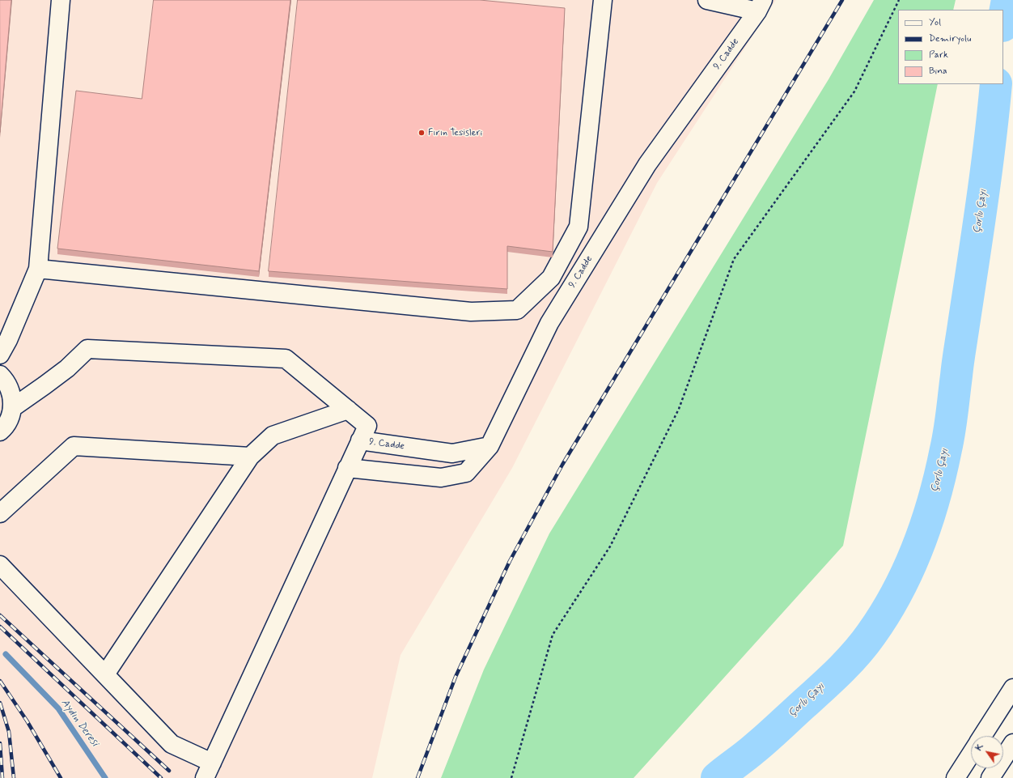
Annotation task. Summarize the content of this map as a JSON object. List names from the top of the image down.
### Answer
{
  "streets": {
    "main road": ["9. Cadde"]
  },
  "water": ["Çorlu Çayı", "Aydın Deresi"],
  "places": ["Fırın Tesisleri"],
  "legend": [
    "Yol",
    "Demiryolu",
    "Park",
    "Bina"
  ],
  "north": "top left"
}
